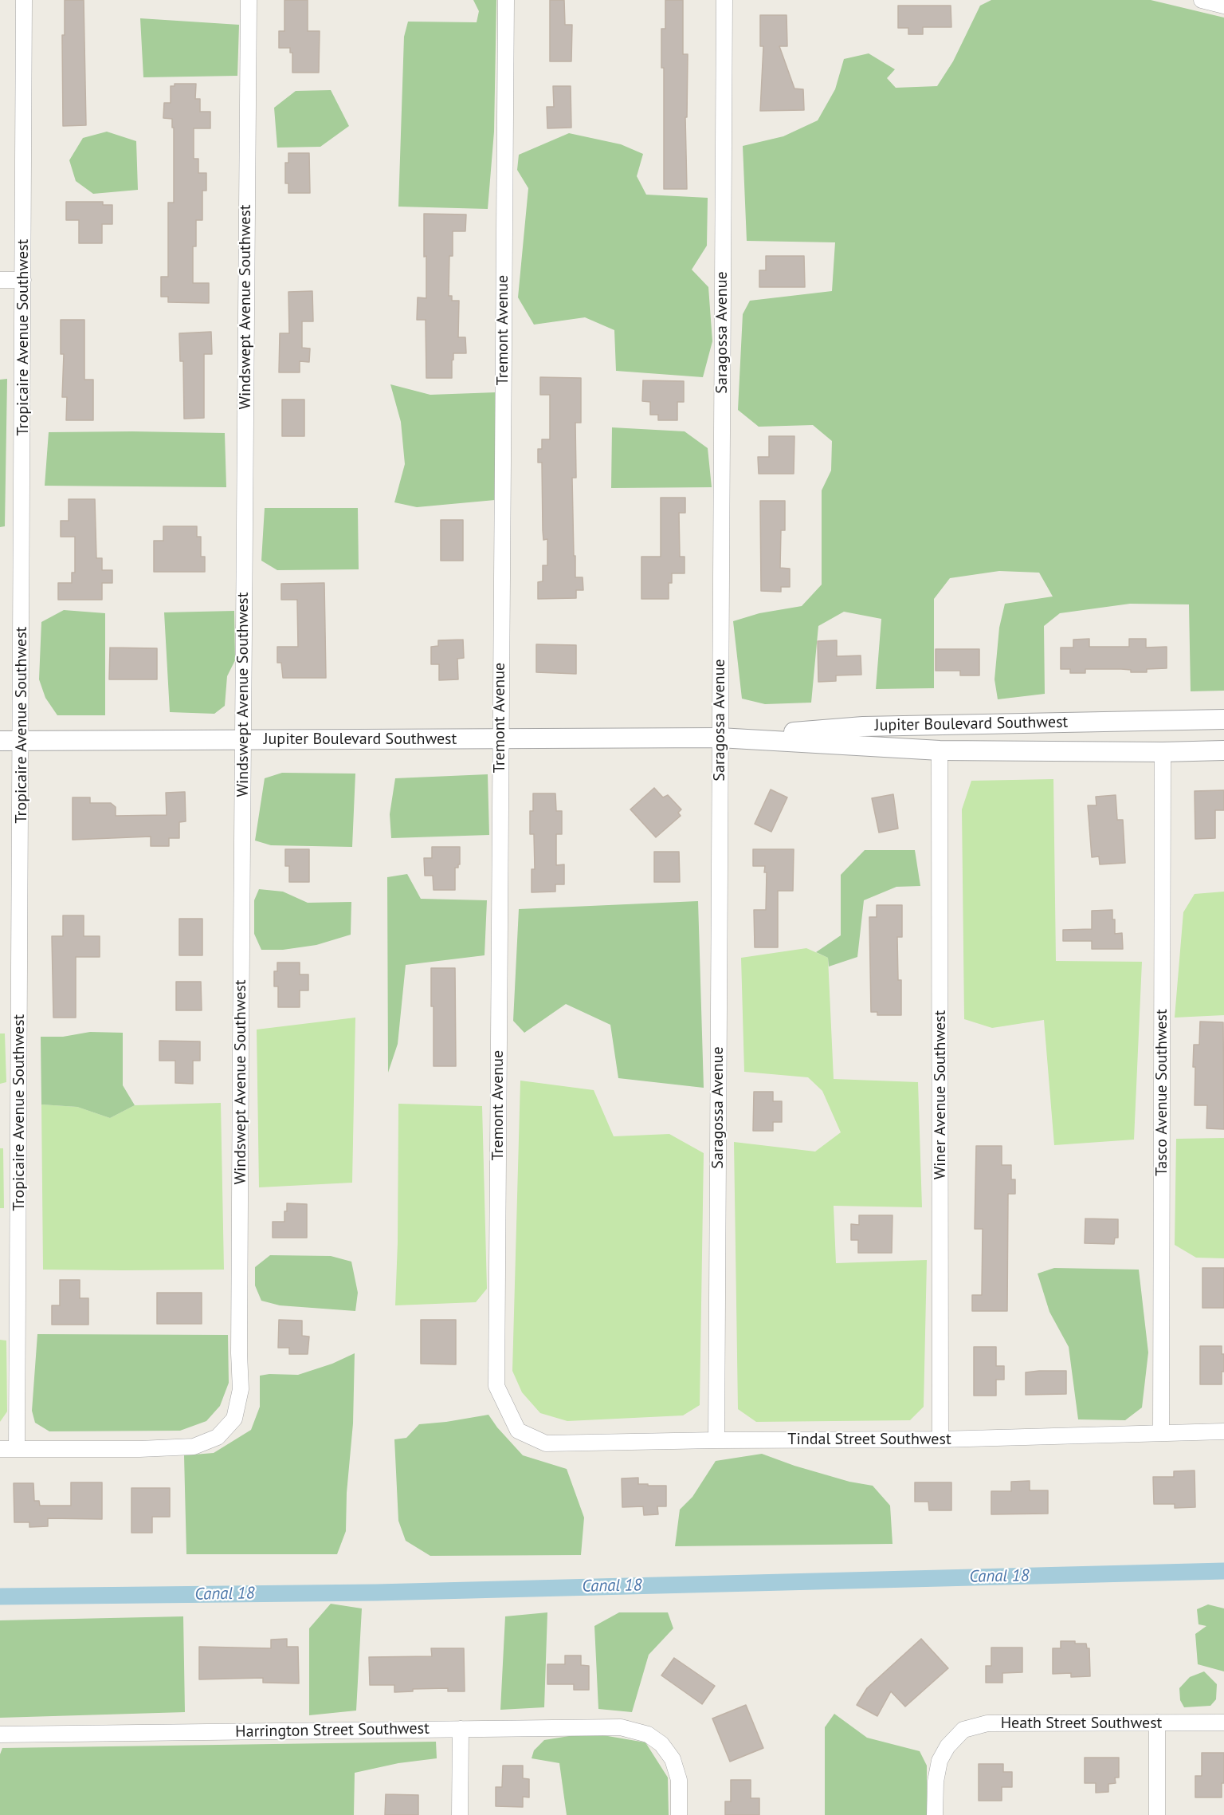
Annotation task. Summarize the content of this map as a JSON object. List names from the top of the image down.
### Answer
{
  "streets": {
    "street": [
      "Windswept Avenue Southwest",
      "Tremont Avenue",
      "Saragossa Avenue",
      "Tropicaire Avenue Southwest",
      "Jupiter Boulevard Southwest",
      "Tasco Avenue Southwest",
      "Winer Avenue Southwest",
      "Tindal Street Southwest",
      "Heath Street Southwest",
      "Harrington Street Southwest"
    ]
  },
  "crossings": [
    ["Windswept Avenue Southwest", "Tropicaire Avenue Southwest"],
    ["Windswept Avenue Southwest", "Jupiter Boulevard Southwest"],
    ["Tremont Avenue", "Jupiter Boulevard Southwest"],
    ["Tremont Avenue", "Tindal Street Southwest"],
    ["Saragossa Avenue", "Jupiter Boulevard Southwest"],
    ["Saragossa Avenue", "Tindal Street Southwest"],
    ["Tropicaire Avenue Southwest", "Jupiter Boulevard Southwest"],
    ["Jupiter Boulevard Southwest", "Tasco Avenue Southwest"],
    ["Jupiter Boulevard Southwest", "Winer Avenue Southwest"],
    ["Tasco Avenue Southwest", "Tindal Street Southwest"],
    ["Winer Avenue Southwest", "Tindal Street Southwest"]
  ],
  "water": ["Canal 18"]
}
